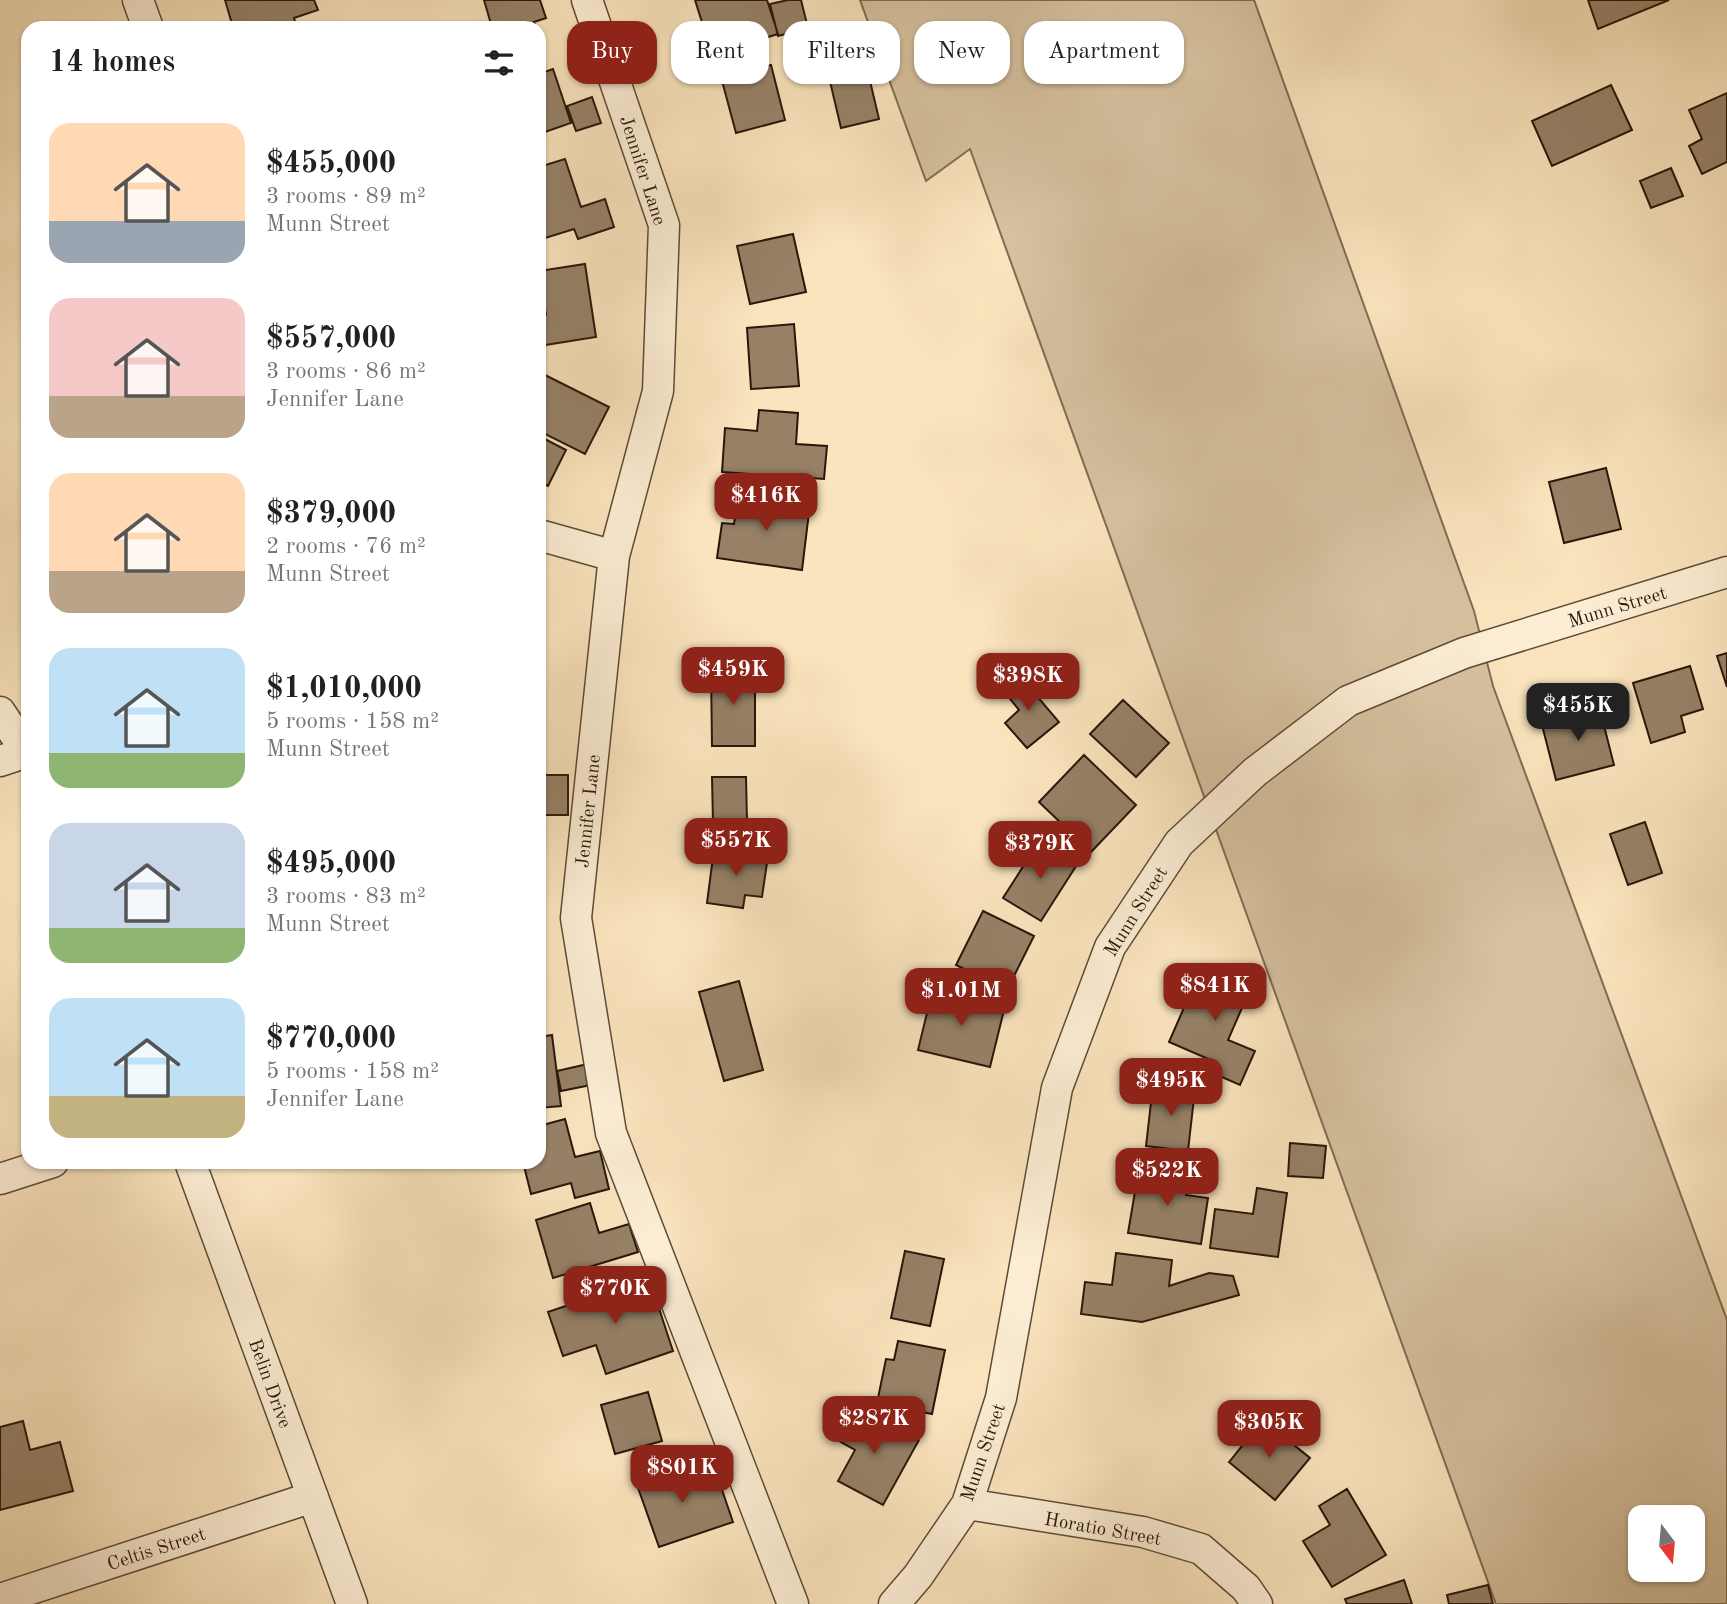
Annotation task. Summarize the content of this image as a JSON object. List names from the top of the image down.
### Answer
{
  "streets": {
    "street": [
      "Jennifer Lane",
      "Munn Street",
      "Belin Drive",
      "Horatio Street",
      "Celtis Street"
    ]
  },
  "crossings": [
    ["Munn Street", "Horatio Street"],
    ["Belin Drive", "Celtis Street"]
  ],
  "north": "bottom",
  "page": {
    "chip": [
      "Buy",
      "Rent",
      "Filters",
      "New",
      "Apartment"
    ],
    "heading": "14 homes",
    "list": [
      {
        "name": "$455,000",
        "note": "3 rooms · 89 m² · Munn Street"
      },
      {
        "name": "$557,000",
        "note": "3 rooms · 86 m² · Jennifer Lane"
      },
      {
        "name": "$379,000",
        "note": "2 rooms · 76 m² · Munn Street"
      },
      {
        "name": "$1,010,000",
        "note": "5 rooms · 158 m² · Munn Street"
      },
      {
        "name": "$495,000",
        "note": "3 rooms · 83 m² · Munn Street"
      },
      {
        "name": "$770,000",
        "note": "5 rooms · 158 m² · Jennifer Lane"
      }
    ],
    "price": [
      "$416K",
      "$459K",
      "$398K",
      "$455K",
      "$557K",
      "$379K",
      "$841K",
      "$1.01M",
      "$495K",
      "$522K",
      "$770K",
      "$287K",
      "$305K",
      "$801K"
    ]
  }
}
